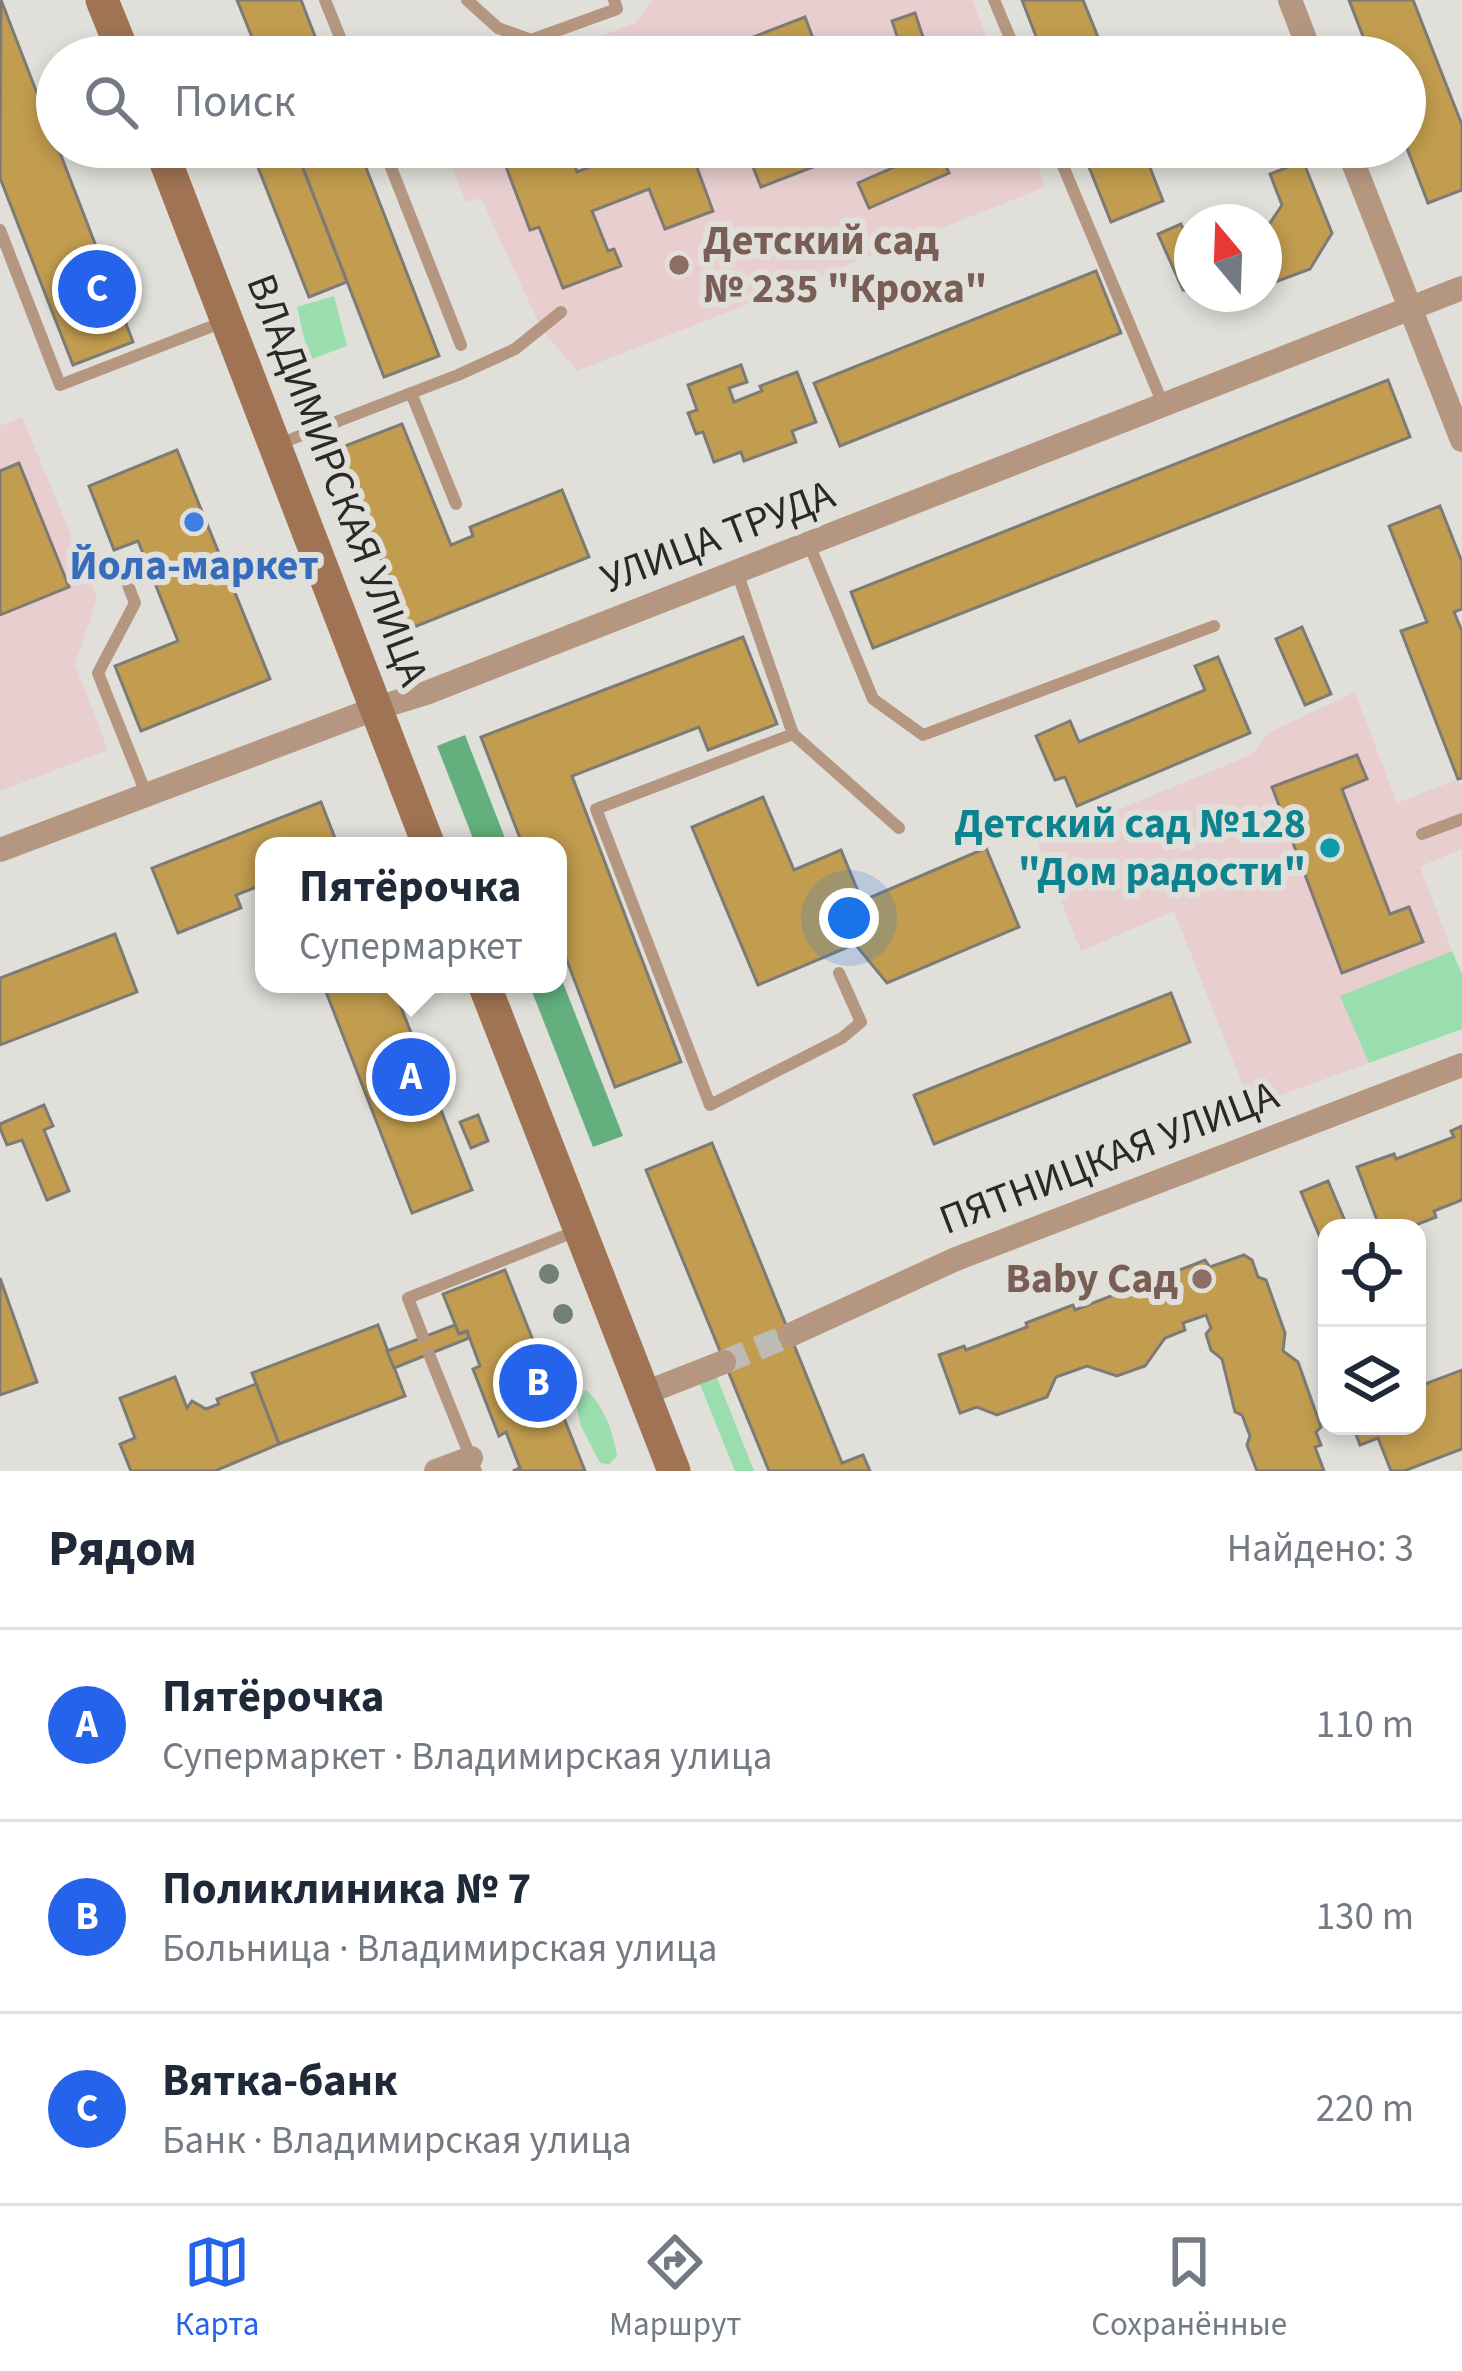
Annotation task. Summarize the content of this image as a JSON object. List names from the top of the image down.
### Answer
{
  "streets": {
    "main road": ["ВЛАДИМИРСКАЯ УЛИЦА"],
    "street": ["УЛИЦА ТРУДА", "ПЯТНИЦКАЯ УЛИЦА"]
  },
  "crossings": [
    ["ВЛАДИМИРСКАЯ УЛИЦА", "УЛИЦА ТРУДА"]
  ],
  "places": [
    "Детский сад № 235 \"Кроха\"",
    "Йола-маркет",
    "Детский сад №128 \"Дом радости\"",
    "Baby Сад"
  ],
  "north": "top",
  "page": {
    "search": "Поиск",
    "pins": ["C", "A", "B"],
    "popup": ["Пятёрочка", "Супермаркет"],
    "heading": ["Рядом", "Найдено: 3"],
    "list": [
      {
        "mark": "A",
        "name": "Пятёрочка",
        "note": "Супермаркет · Владимирская улица",
        "value": "110 m"
      },
      {
        "mark": "B",
        "name": "Поликлиника № 7",
        "note": "Больница · Владимирская улица",
        "value": "130 m"
      },
      {
        "mark": "C",
        "name": "Вятка-банк",
        "note": "Банк · Владимирская улица",
        "value": "220 m"
      }
    ],
    "nav": ["Карта", "Маршрут", "Сохранённые"]
  }
}
